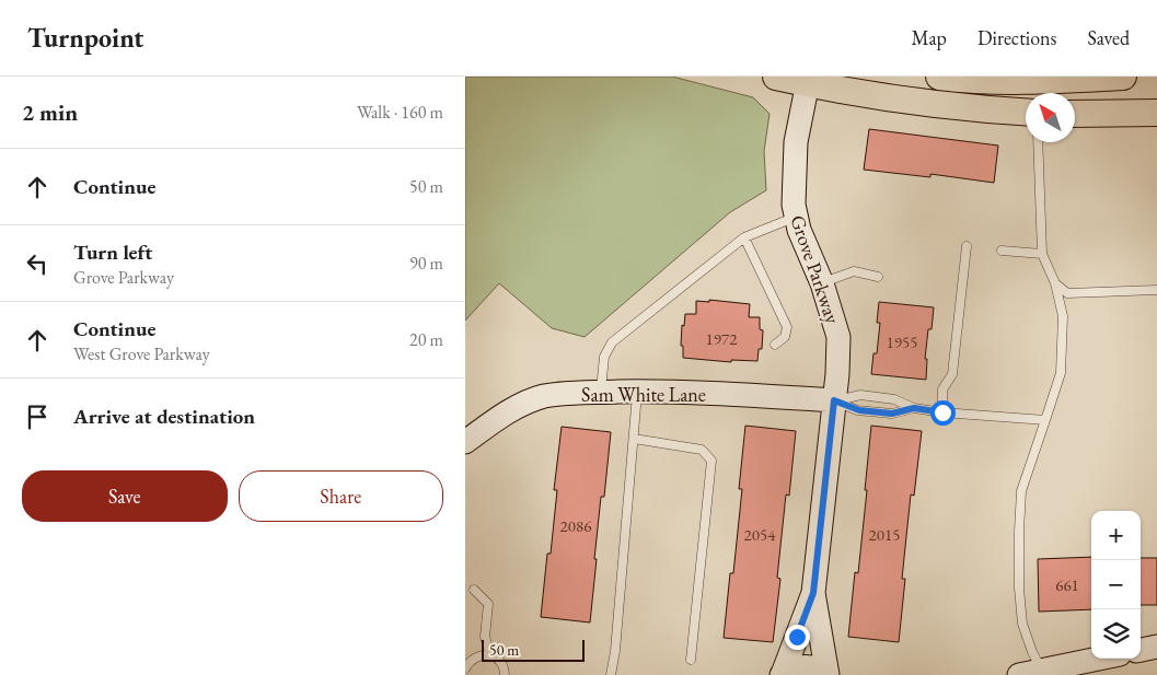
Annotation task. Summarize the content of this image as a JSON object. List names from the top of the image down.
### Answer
{
  "streets": {
    "street": ["Grove Parkway", "Sam White Lane"]
  },
  "crossings": [
    ["Grove Parkway", "Sam White Lane"]
  ],
  "house_numbers": [
    "1972",
    "1955",
    "2086",
    "2054",
    "2015",
    "661"
  ],
  "scale_bar": "50 m",
  "north": "top left",
  "page": {
    "header": "Turnpoint",
    "nav": ["Map", "Directions", "Saved"],
    "heading": ["2 min", "Walk · 160 m"],
    "list": [
      ["Continue", "50 m"],
      ["Turn left", "Grove Parkway", "90 m"],
      ["Continue", "West Grove Parkway", "20 m"],
      "Arrive at destination"
    ],
    "buttons": ["Save", "Share"],
    "map_buttons": ["+", "−"],
    "scale": "50 m"
  }
}
